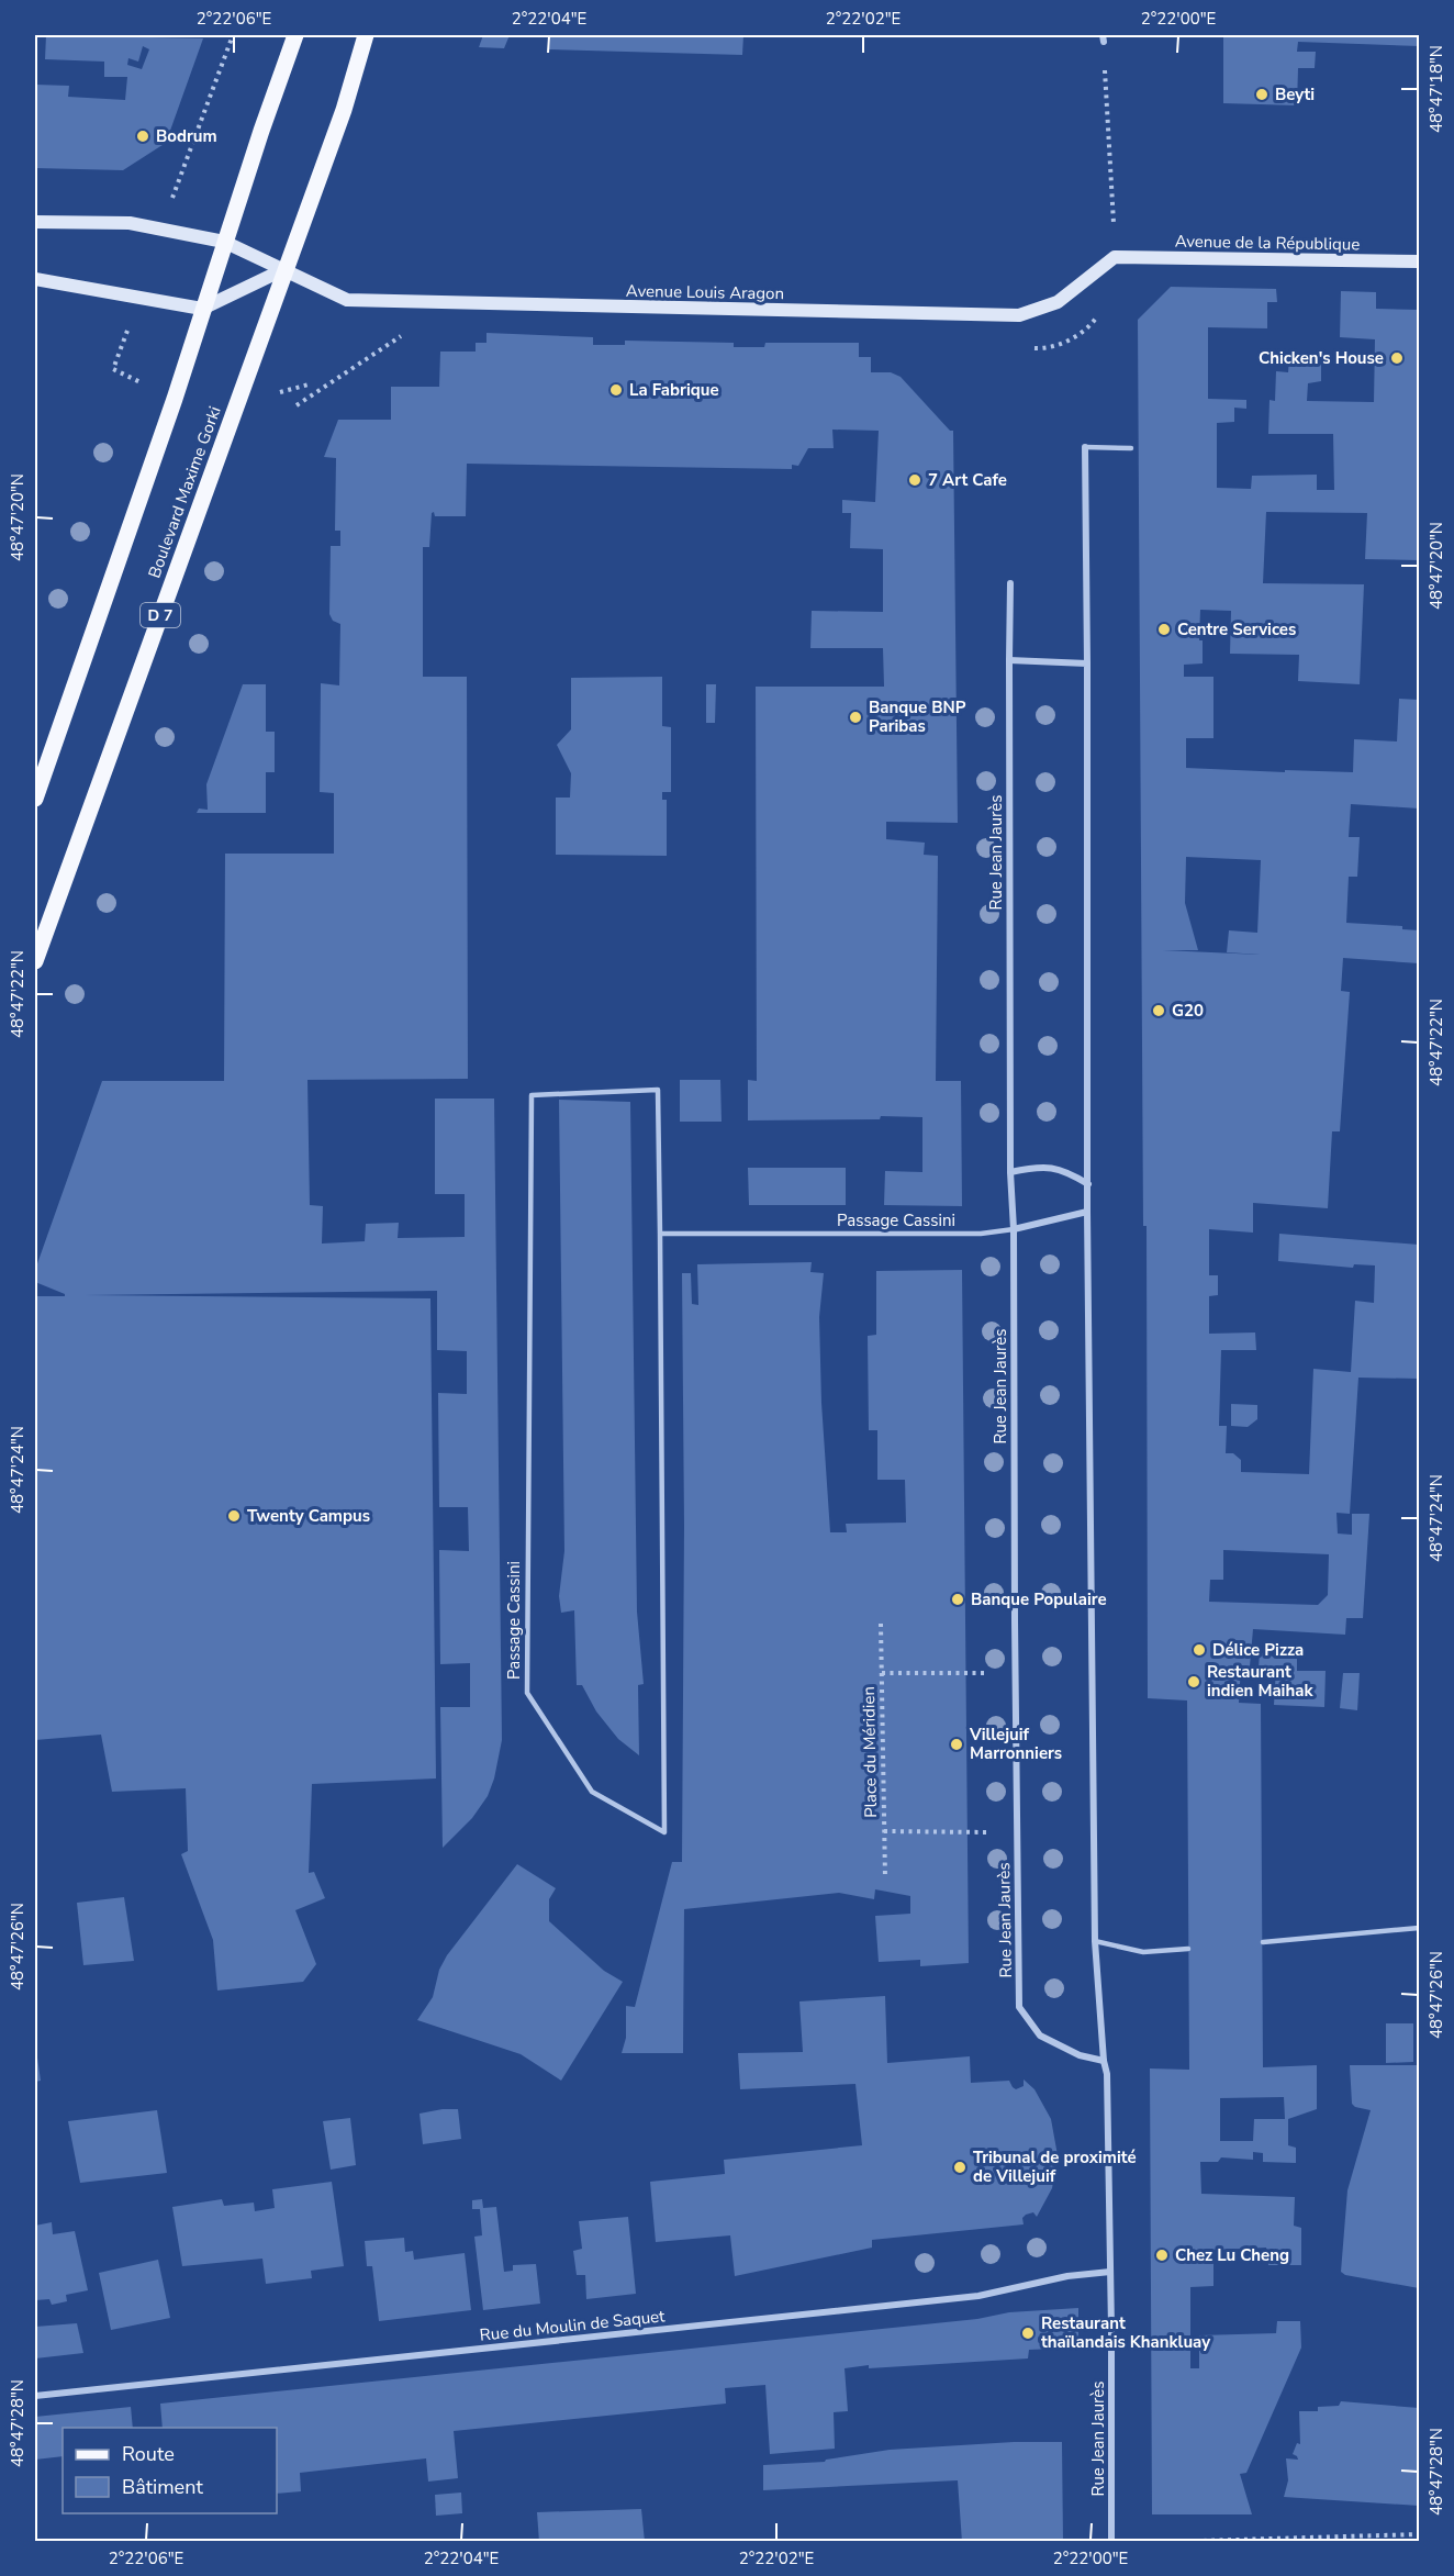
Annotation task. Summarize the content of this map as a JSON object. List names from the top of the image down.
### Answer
{
  "streets": {
    "main road": [
      "Avenue de la République",
      "Avenue Louis Aragon",
      "Boulevard Maxime Gorki",
      "D 7"
    ],
    "street": ["Rue Jean Jaurès", "Rue du Moulin de Saquet"],
    "lane": ["Passage Cassini"],
    "path": ["Place du Méridien"]
  },
  "crossings": [
    ["Avenue de la République", "Avenue Louis Aragon"],
    ["Avenue Louis Aragon", "Boulevard Maxime Gorki"],
    ["Rue Jean Jaurès", "Passage Cassini"],
    ["Rue Jean Jaurès", "Rue du Moulin de Saquet"]
  ],
  "places": [
    "Beyti",
    "Bodrum",
    "Chicken's House",
    "La Fabrique",
    "7 Art Cafe",
    "Centre Services",
    "Banque BNP Paribas",
    "G20",
    "Twenty Campus",
    "Banque Populaire",
    "Délice Pizza",
    "Restaurant indien Maihak",
    "Villejuif Marronniers",
    "Tribunal de proximité de Villejuif",
    "Chez Lu Cheng",
    "Restaurant thaïlandais Khankluay"
  ],
  "legend": ["Route", "Bâtiment"],
  "coordinates": [
    "2°22'06\"E",
    "2°22'04\"E",
    "2°22'02\"E",
    "2°22'00\"E",
    "48°47'18\"N",
    "48°47'20\"N",
    "48°47'22\"N",
    "48°47'24\"N",
    "48°47'26\"N",
    "48°47'28\"N"
  ]
}
